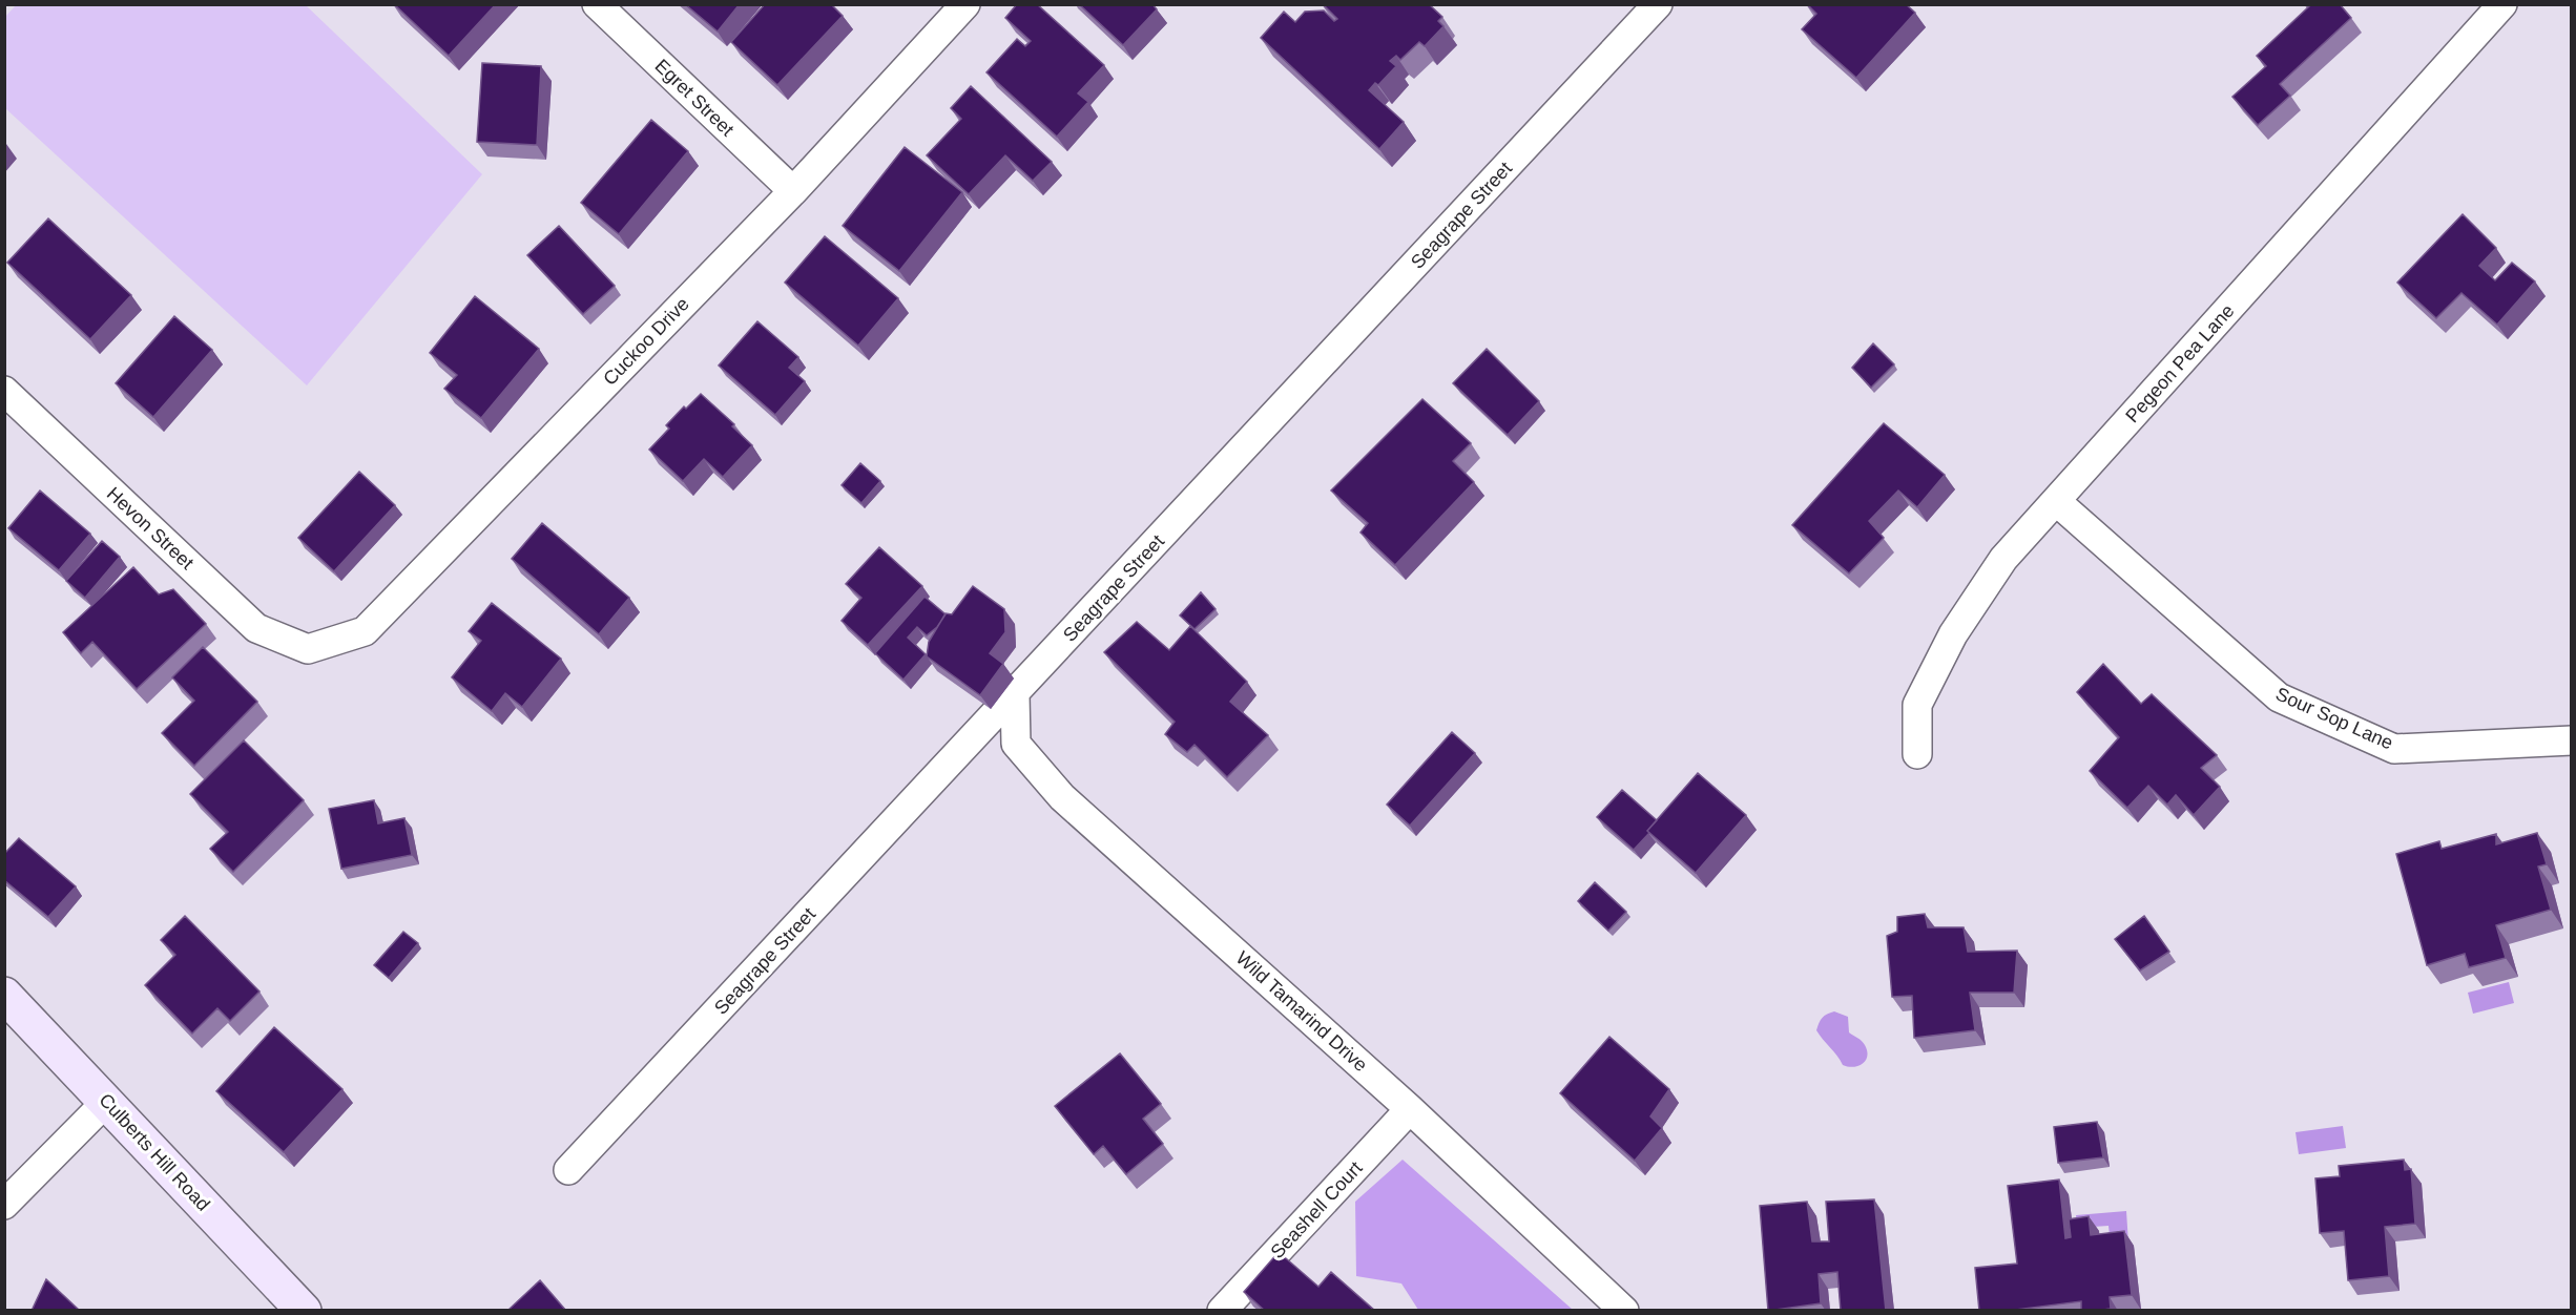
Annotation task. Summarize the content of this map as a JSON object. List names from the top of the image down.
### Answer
{
  "streets": {
    "street": [
      "Egret Street",
      "Seagrape Street",
      "Cuckoo Drive",
      "Pegeon Pea Lane",
      "Hevon Street",
      "Sour Sop Lane",
      "Wild Tamarind Drive",
      "Culberts Hill Road",
      "Seashell Court"
    ]
  },
  "crossings": [
    ["Egret Street", "Cuckoo Drive"],
    ["Seagrape Street", "Wild Tamarind Drive"],
    ["Cuckoo Drive", "Hevon Street"],
    ["Pegeon Pea Lane", "Sour Sop Lane"],
    ["Wild Tamarind Drive", "Seashell Court"]
  ]
}
